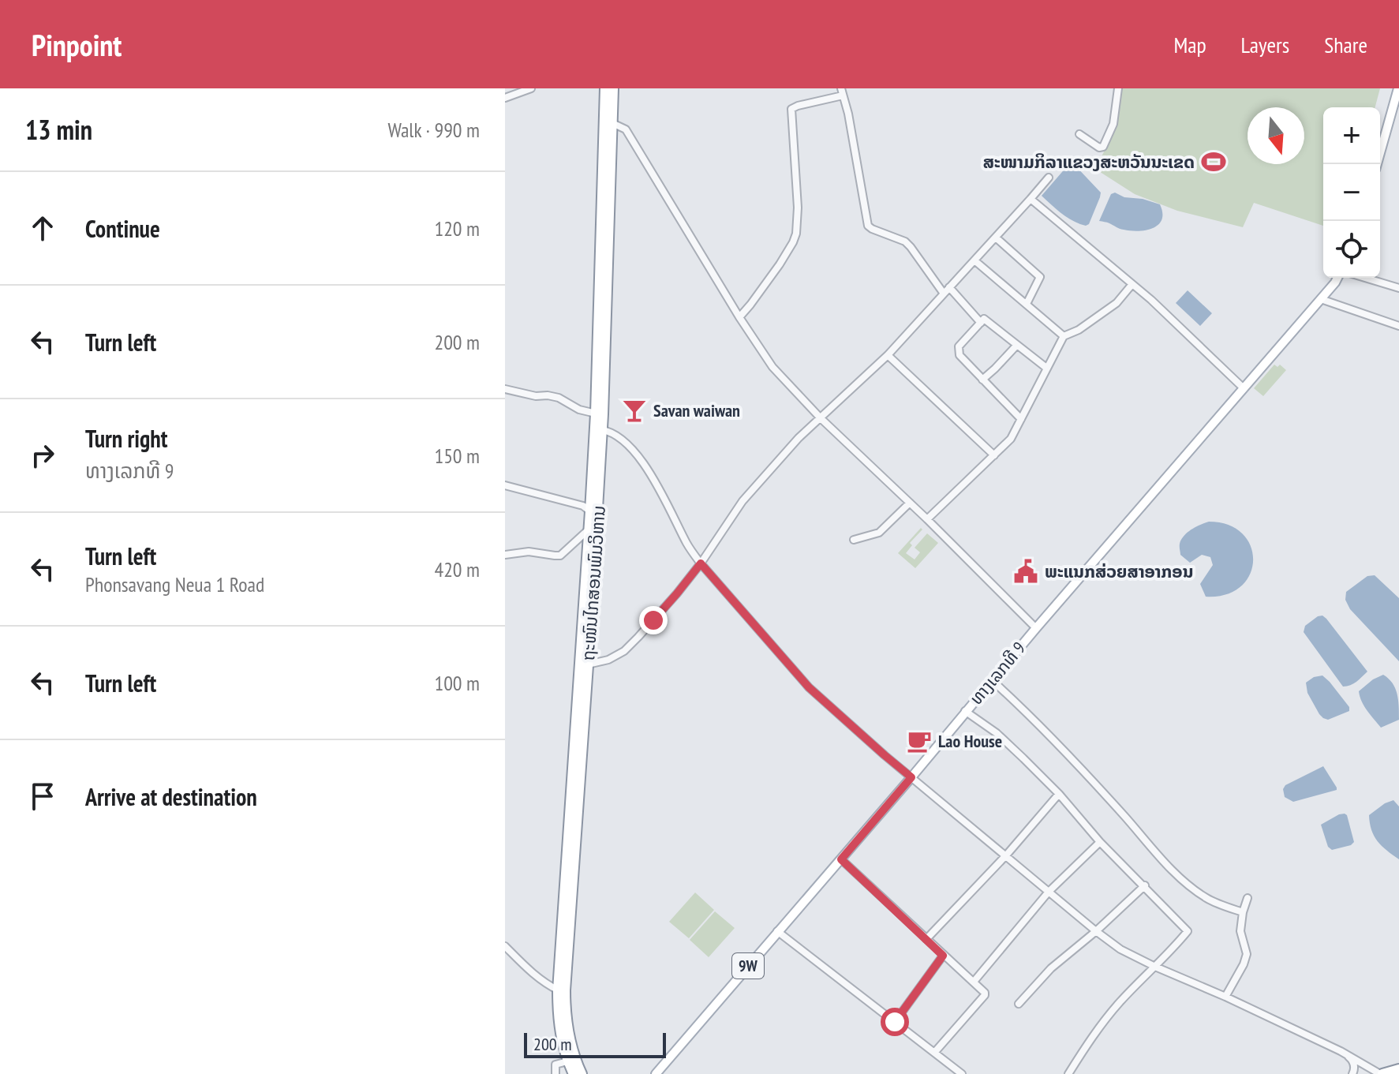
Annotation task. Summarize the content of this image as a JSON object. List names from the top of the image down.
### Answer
{
  "streets": {
    "highway": ["ຖະໜົນໄກສອນພົມວິຫານ"],
    "main road": ["ທາງເລກທີ 9", "9W"]
  },
  "places": {
    "sports": ["ສະໜາມກິລາແຂວງສະຫວັນນະເຂດ"],
    "bar": ["Savan waiwan"],
    "public building": ["ພະແນກສ່ວຍສາອາກອນ"],
    "cafe": ["Lao House"]
  },
  "scale_bar": "200 m",
  "north": "bottom",
  "page": {
    "header": "Pinpoint",
    "nav": ["Map", "Layers", "Share"],
    "heading": ["13 min", "Walk · 990 m"],
    "map_buttons": ["+", "−"],
    "list": [
      ["Continue", "120 m"],
      ["Turn left", "200 m"],
      ["Turn right", "ທາງເລກທີ 9", "150 m"],
      ["Turn left", "Phonsavang Neua 1 Road", "420 m"],
      ["Turn left", "100 m"],
      "Arrive at destination"
    ],
    "scale": "200 m"
  }
}
